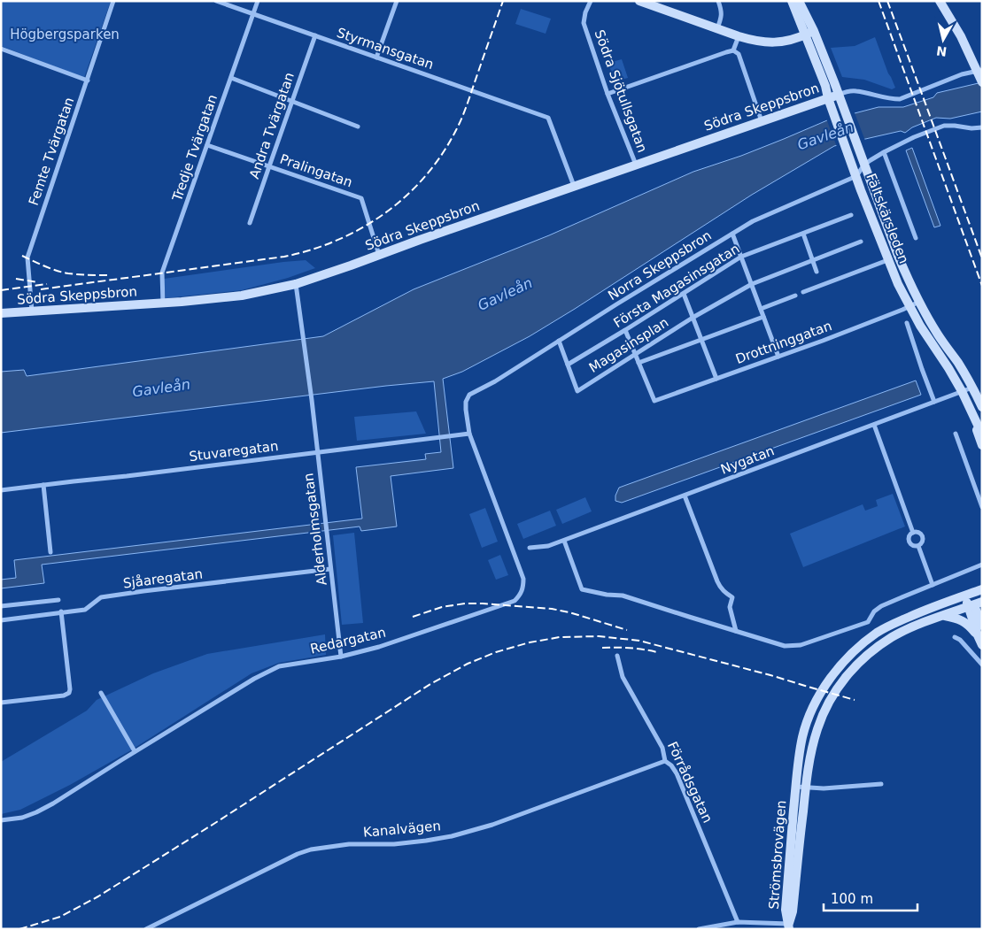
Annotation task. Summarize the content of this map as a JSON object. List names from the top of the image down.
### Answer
{
  "streets": {
    "main road": ["Södra Skeppsbron", "Fältskärsleden", "Strömsbrovägen"],
    "street": [
      "Styrmansgatan",
      "Södra Sjötullsgatan",
      "Andra Tvärgatan",
      "Tredje Tvärgatan",
      "Femte Tvärgatan",
      "Pralingatan",
      "Norra Skeppsbron",
      "Första Magasinsgatan",
      "Drottninggatan",
      "Magasinsplan",
      "Stuvaregatan",
      "Nygatan",
      "Alderholmsgatan",
      "Sjåaregatan",
      "Redargatan",
      "Förrådsgatan",
      "Kanalvägen"
    ]
  },
  "crossings": [
    ["Styrmansgatan", "Södra Skeppsbron"],
    ["Styrmansgatan", "Andra Tvärgatan"],
    ["Styrmansgatan", "Tredje Tvärgatan"],
    ["Södra Sjötullsgatan", "Södra Skeppsbron"],
    ["Södra Skeppsbron", "Tredje Tvärgatan"],
    ["Södra Skeppsbron", "Femte Tvärgatan"],
    ["Södra Skeppsbron", "Pralingatan"],
    ["Södra Skeppsbron", "Fältskärsleden"],
    ["Södra Skeppsbron", "Alderholmsgatan"],
    ["Andra Tvärgatan", "Pralingatan"],
    ["Tredje Tvärgatan", "Pralingatan"],
    ["Fältskärsleden", "Norra Skeppsbron"],
    ["Fältskärsleden", "Drottninggatan"],
    ["Fältskärsleden", "Nygatan"],
    ["Norra Skeppsbron", "Redargatan"],
    ["Första Magasinsgatan", "Magasinsplan"],
    ["Stuvaregatan", "Alderholmsgatan"],
    ["Stuvaregatan", "Redargatan"],
    ["Alderholmsgatan", "Sjåaregatan"],
    ["Alderholmsgatan", "Redargatan"],
    ["Förrådsgatan", "Kanalvägen"]
  ],
  "water": ["Gavleån"],
  "parks": ["Högbergsparken"],
  "scale_bar": "100 m",
  "north": "bottom"
}
